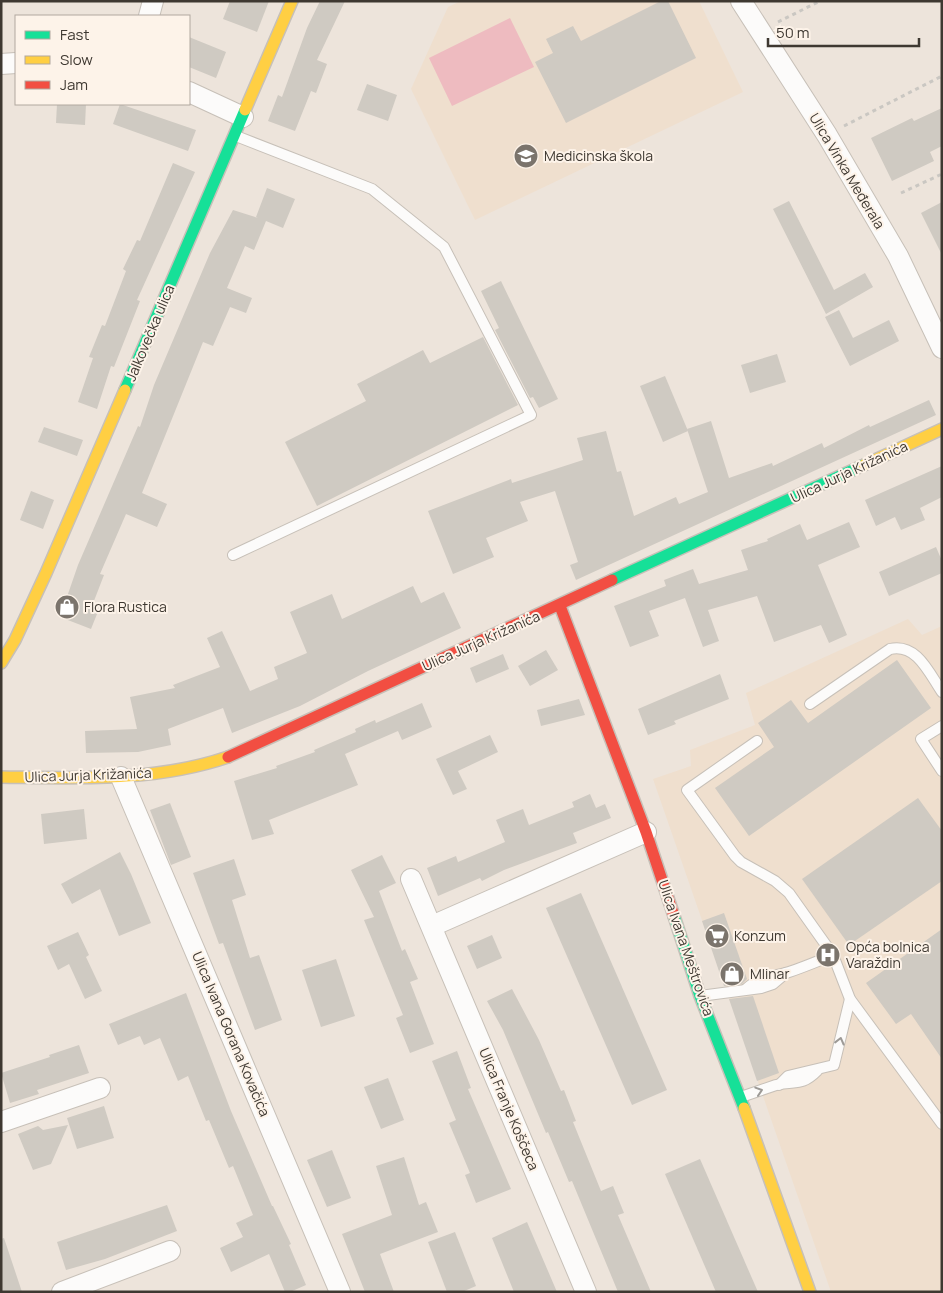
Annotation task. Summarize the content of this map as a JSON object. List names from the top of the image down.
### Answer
{
  "streets": {
    "street": [
      "Ulica Vinka Međerala",
      "Jalkovečka ulica",
      "Ulica Jurja Križanića",
      "Ulica Ivana Meštrovića",
      "Ulica Ivana Gorana Kovačića",
      "Ulica Franje Koščeca"
    ]
  },
  "crossings": [
    ["Ulica Jurja Križanića", "Ulica Ivana Meštrovića"],
    ["Ulica Jurja Križanića", "Ulica Ivana Gorana Kovačića"]
  ],
  "places": {
    "school or university": ["Medicinska škola"],
    "shop": ["Flora Rustica", "Mlinar"],
    "supermarket": ["Konzum"],
    "hospital": ["Opća bolnica Varaždin"]
  },
  "legend": ["Fast", "Slow", "Jam"],
  "scale_bar": "50 m"
}
